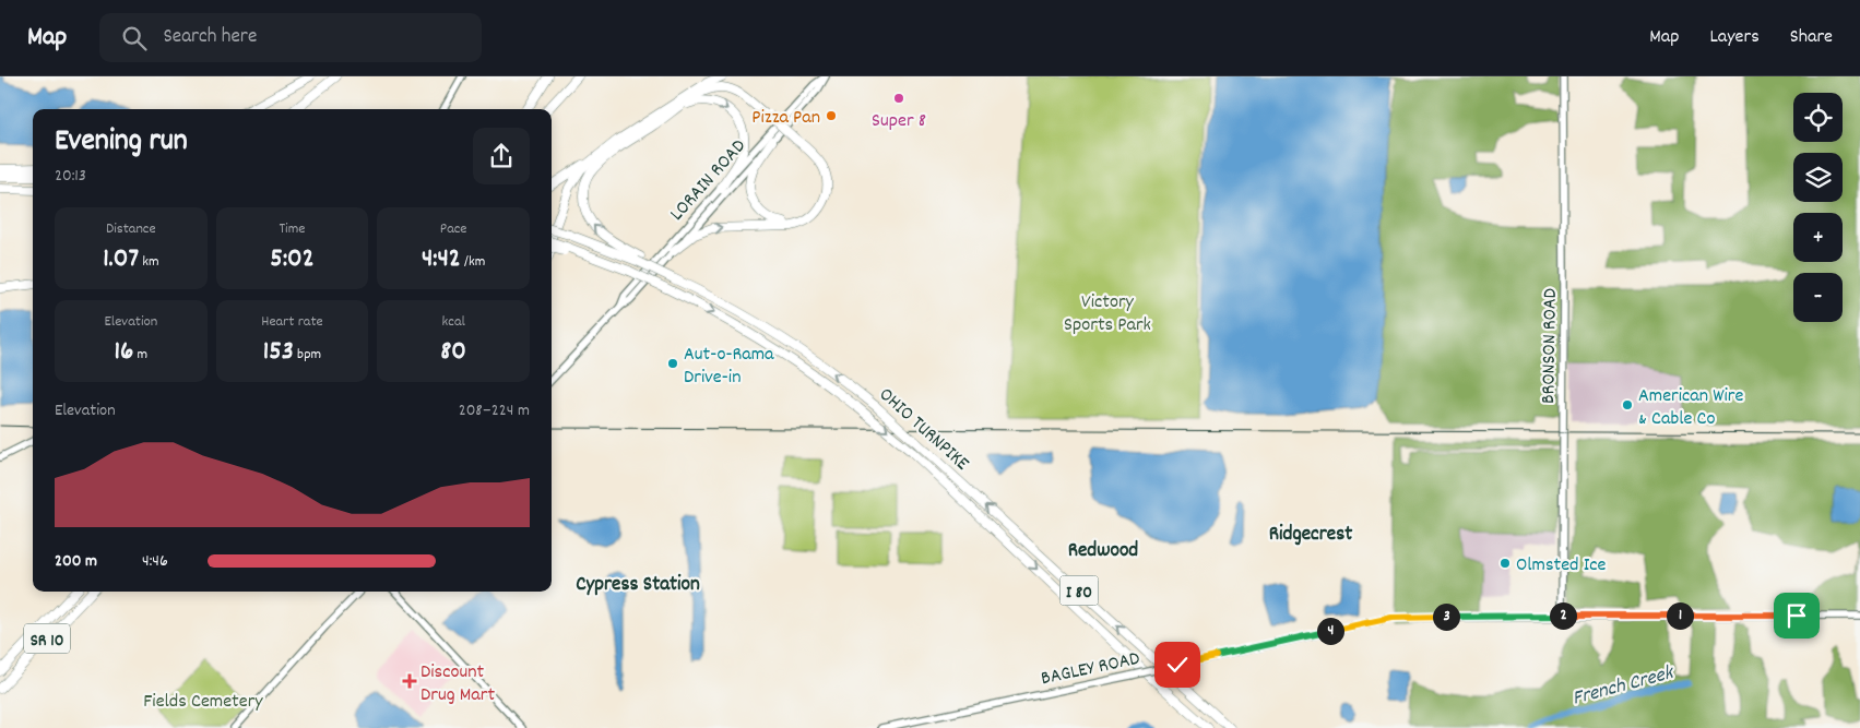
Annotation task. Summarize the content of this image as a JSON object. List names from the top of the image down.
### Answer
{
  "streets": {
    "highway": ["OHIO TURNPIKE", "I 80", "SR 10"],
    "street": ["LORAIN ROAD", "BRONSON ROAD", "BAGLEY ROAD"]
  },
  "crossings": [
    ["BRONSON ROAD", "BAGLEY ROAD"]
  ],
  "districts": ["Ridgecrest", "Redwood", "Cypress Station"],
  "water": ["French Creek"],
  "parks": ["Victory Sports Park", "Fields Cemetery"],
  "places": {
    "other": [
      "Super 8",
      "Pizza Pan",
      "Aut-o-Rama Drive-in",
      "American Wire & Cable Co",
      "Olmsted Ice"
    ],
    "health": ["Discount Drug Mart"]
  },
  "page": {
    "header": "Map",
    "search": "Search here",
    "nav": ["Map", "Layers", "Share"],
    "map_buttons": ["+", "−"],
    "heading": ["Evening run", "20:13"],
    "stats": [
      ["Distance", "1.07 km"],
      ["Time", "5:02"],
      ["Pace", "4:42 /km"],
      ["Elevation", "16 m"],
      ["Heart rate", "153 bpm"],
      ["kcal", "80"]
    ],
    "chart": ["Elevation", "208–224 m"],
    "list": [
      {
        "name": "200 m",
        "note": "4:46"
      }
    ],
    "pins": [
      "1",
      "2",
      "3",
      "4"
    ]
  }
}
